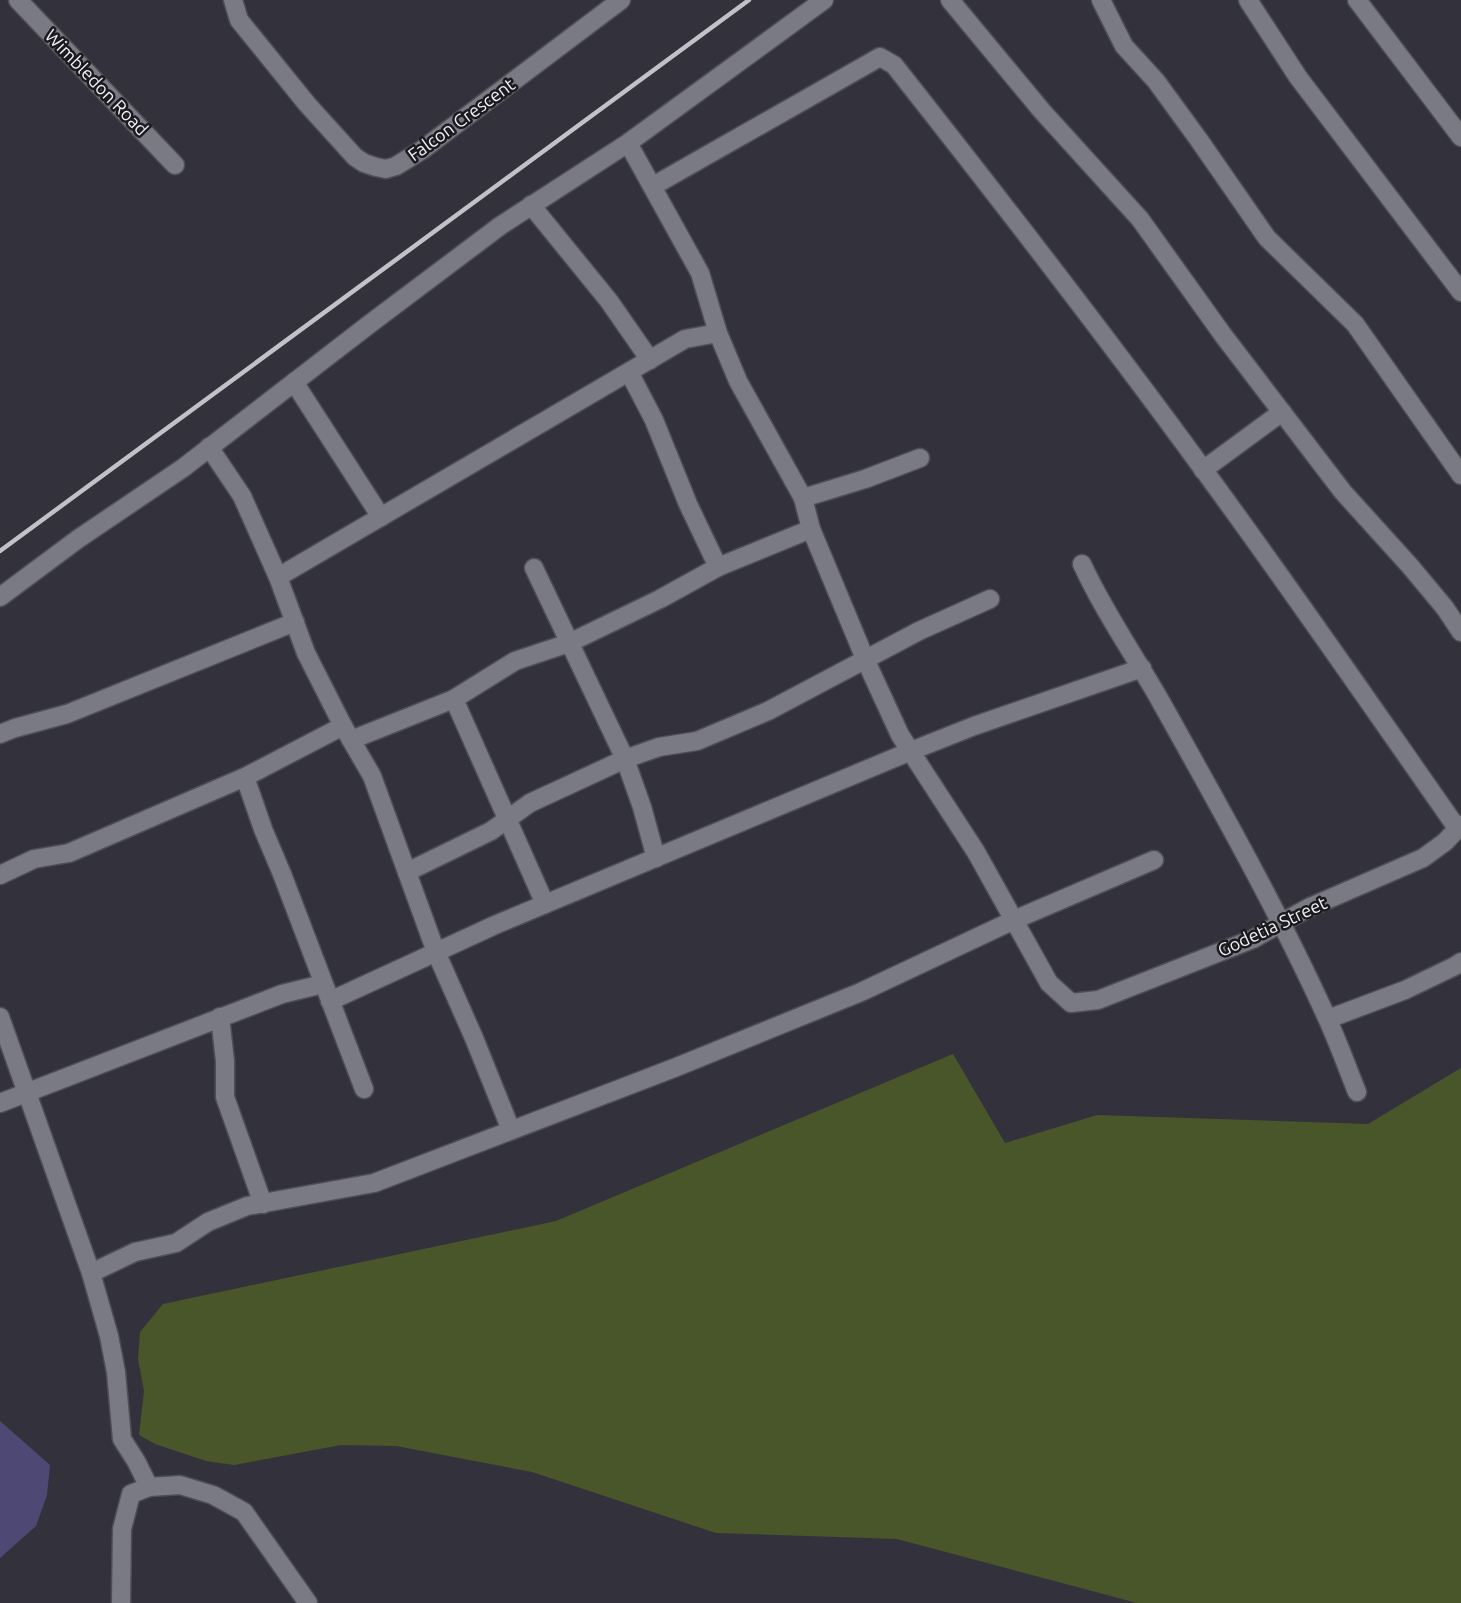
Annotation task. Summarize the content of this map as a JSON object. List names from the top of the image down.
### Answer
{
  "streets": {
    "street": ["Wimbledon Road", "Falcon Crescent", "Godetia Street"]
  }
}
